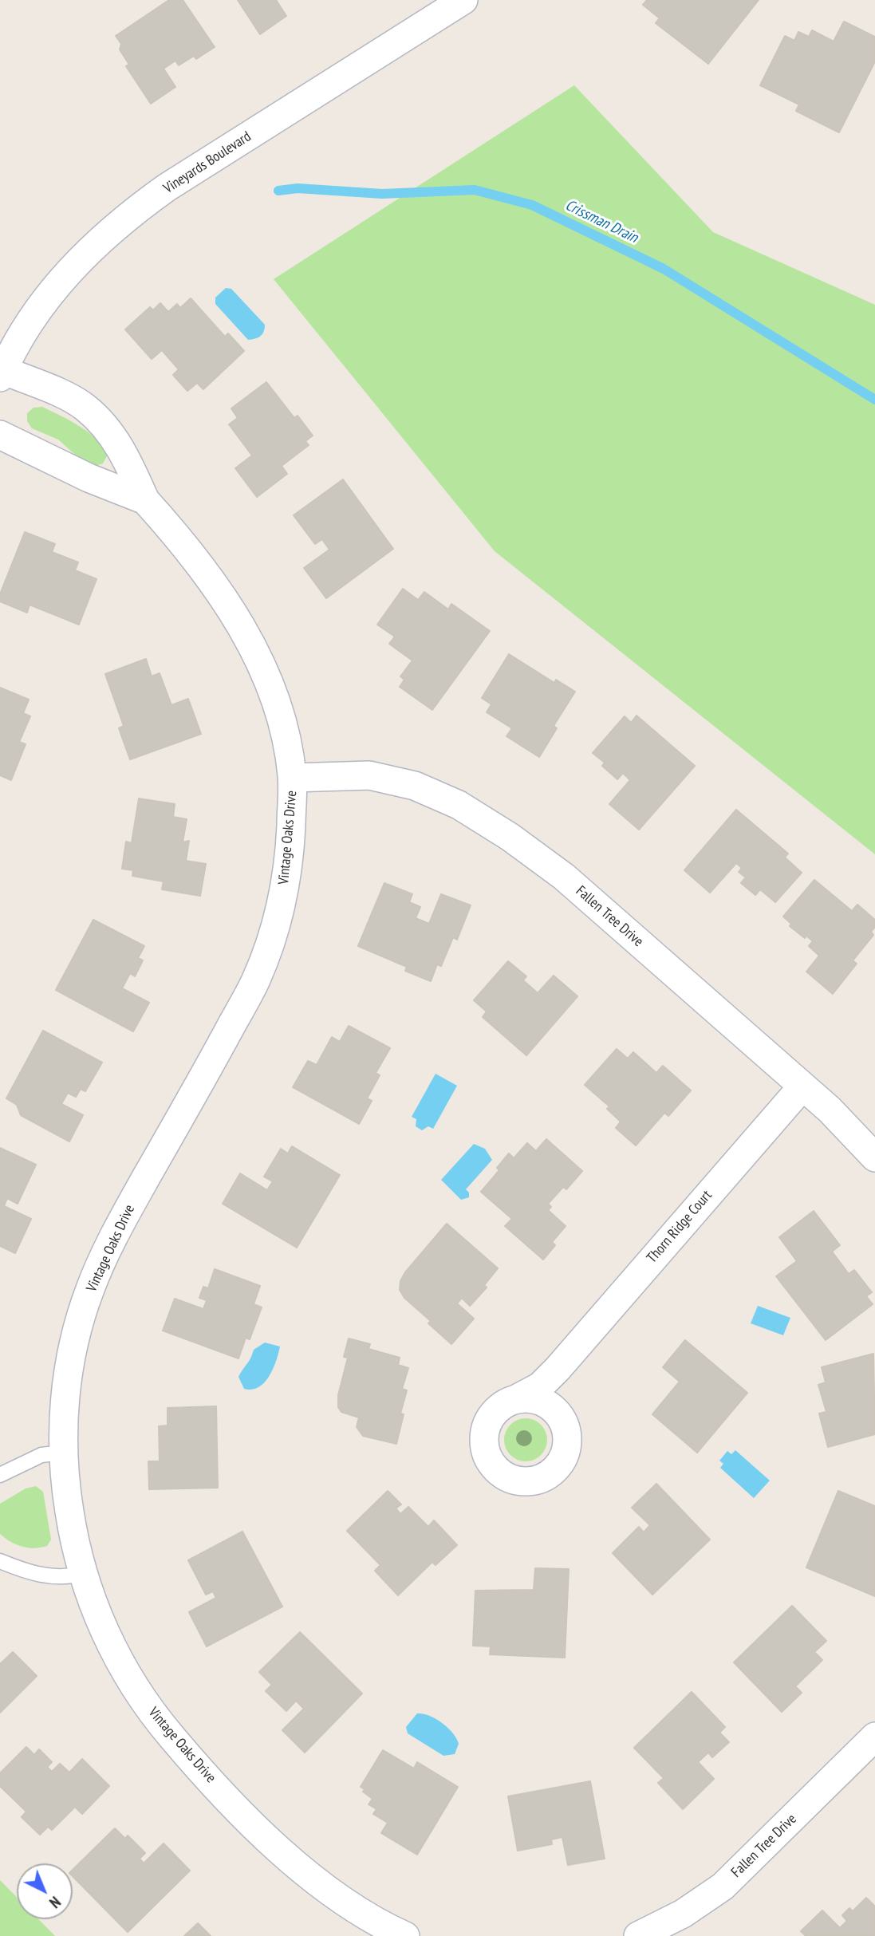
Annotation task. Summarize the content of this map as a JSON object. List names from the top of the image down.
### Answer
{
  "streets": {
    "street": [
      "Vineyards Boulevard",
      "Vintage Oaks Drive",
      "Fallen Tree Drive",
      "Thorn Ridge Court"
    ]
  },
  "crossings": [
    ["Vineyards Boulevard", "Vintage Oaks Drive"],
    ["Vintage Oaks Drive", "Fallen Tree Drive"],
    ["Fallen Tree Drive", "Thorn Ridge Court"]
  ],
  "water": ["Crissman Drain"],
  "north": "bottom right"
}
